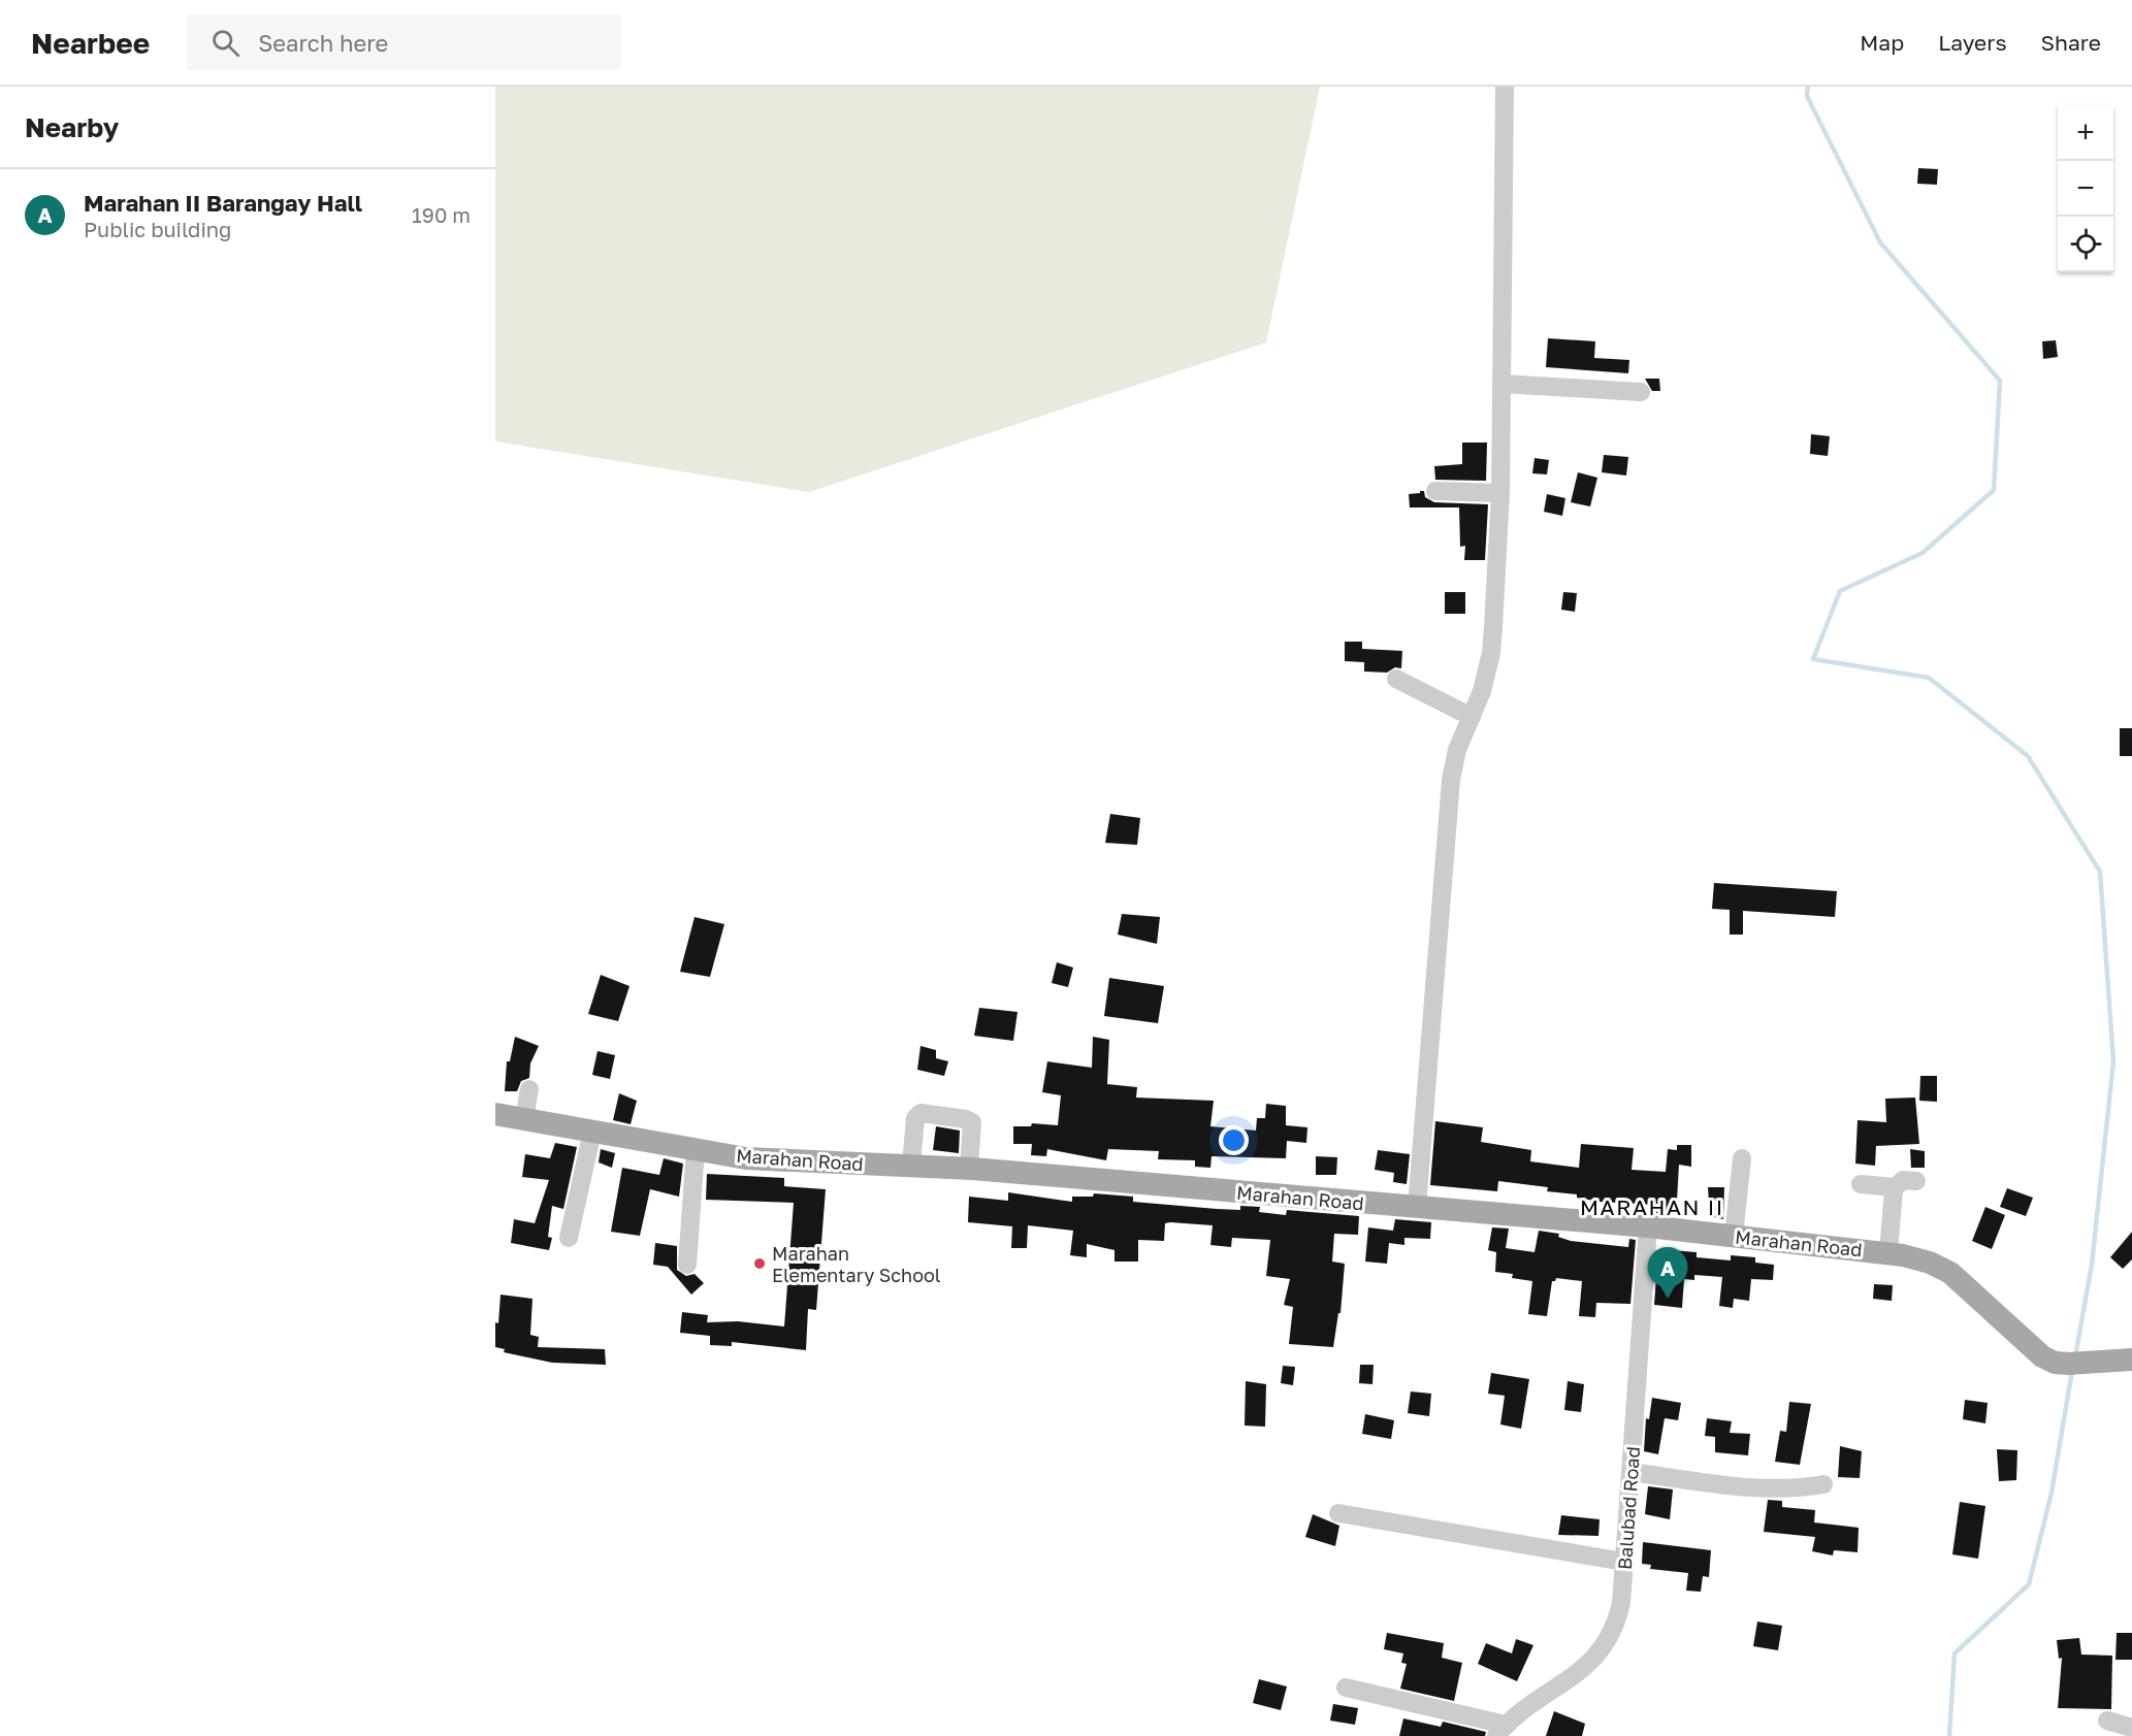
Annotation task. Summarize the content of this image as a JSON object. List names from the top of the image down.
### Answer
{
  "streets": {
    "main road": ["Marahan Road"],
    "street": ["Balubad Road"]
  },
  "crossings": [
    ["Marahan Road", "Balubad Road"]
  ],
  "districts": ["MARAHAN II"],
  "places": ["Marahan Elementary School"],
  "page": {
    "header": "Nearbee",
    "search": "Search here",
    "nav": ["Map", "Layers", "Share"],
    "heading": "Nearby",
    "map_buttons": ["+", "−"],
    "list": [
      {
        "mark": "A",
        "name": "Marahan II Barangay Hall",
        "note": "Public building",
        "value": "190 m"
      }
    ],
    "pins": "A"
  }
}
